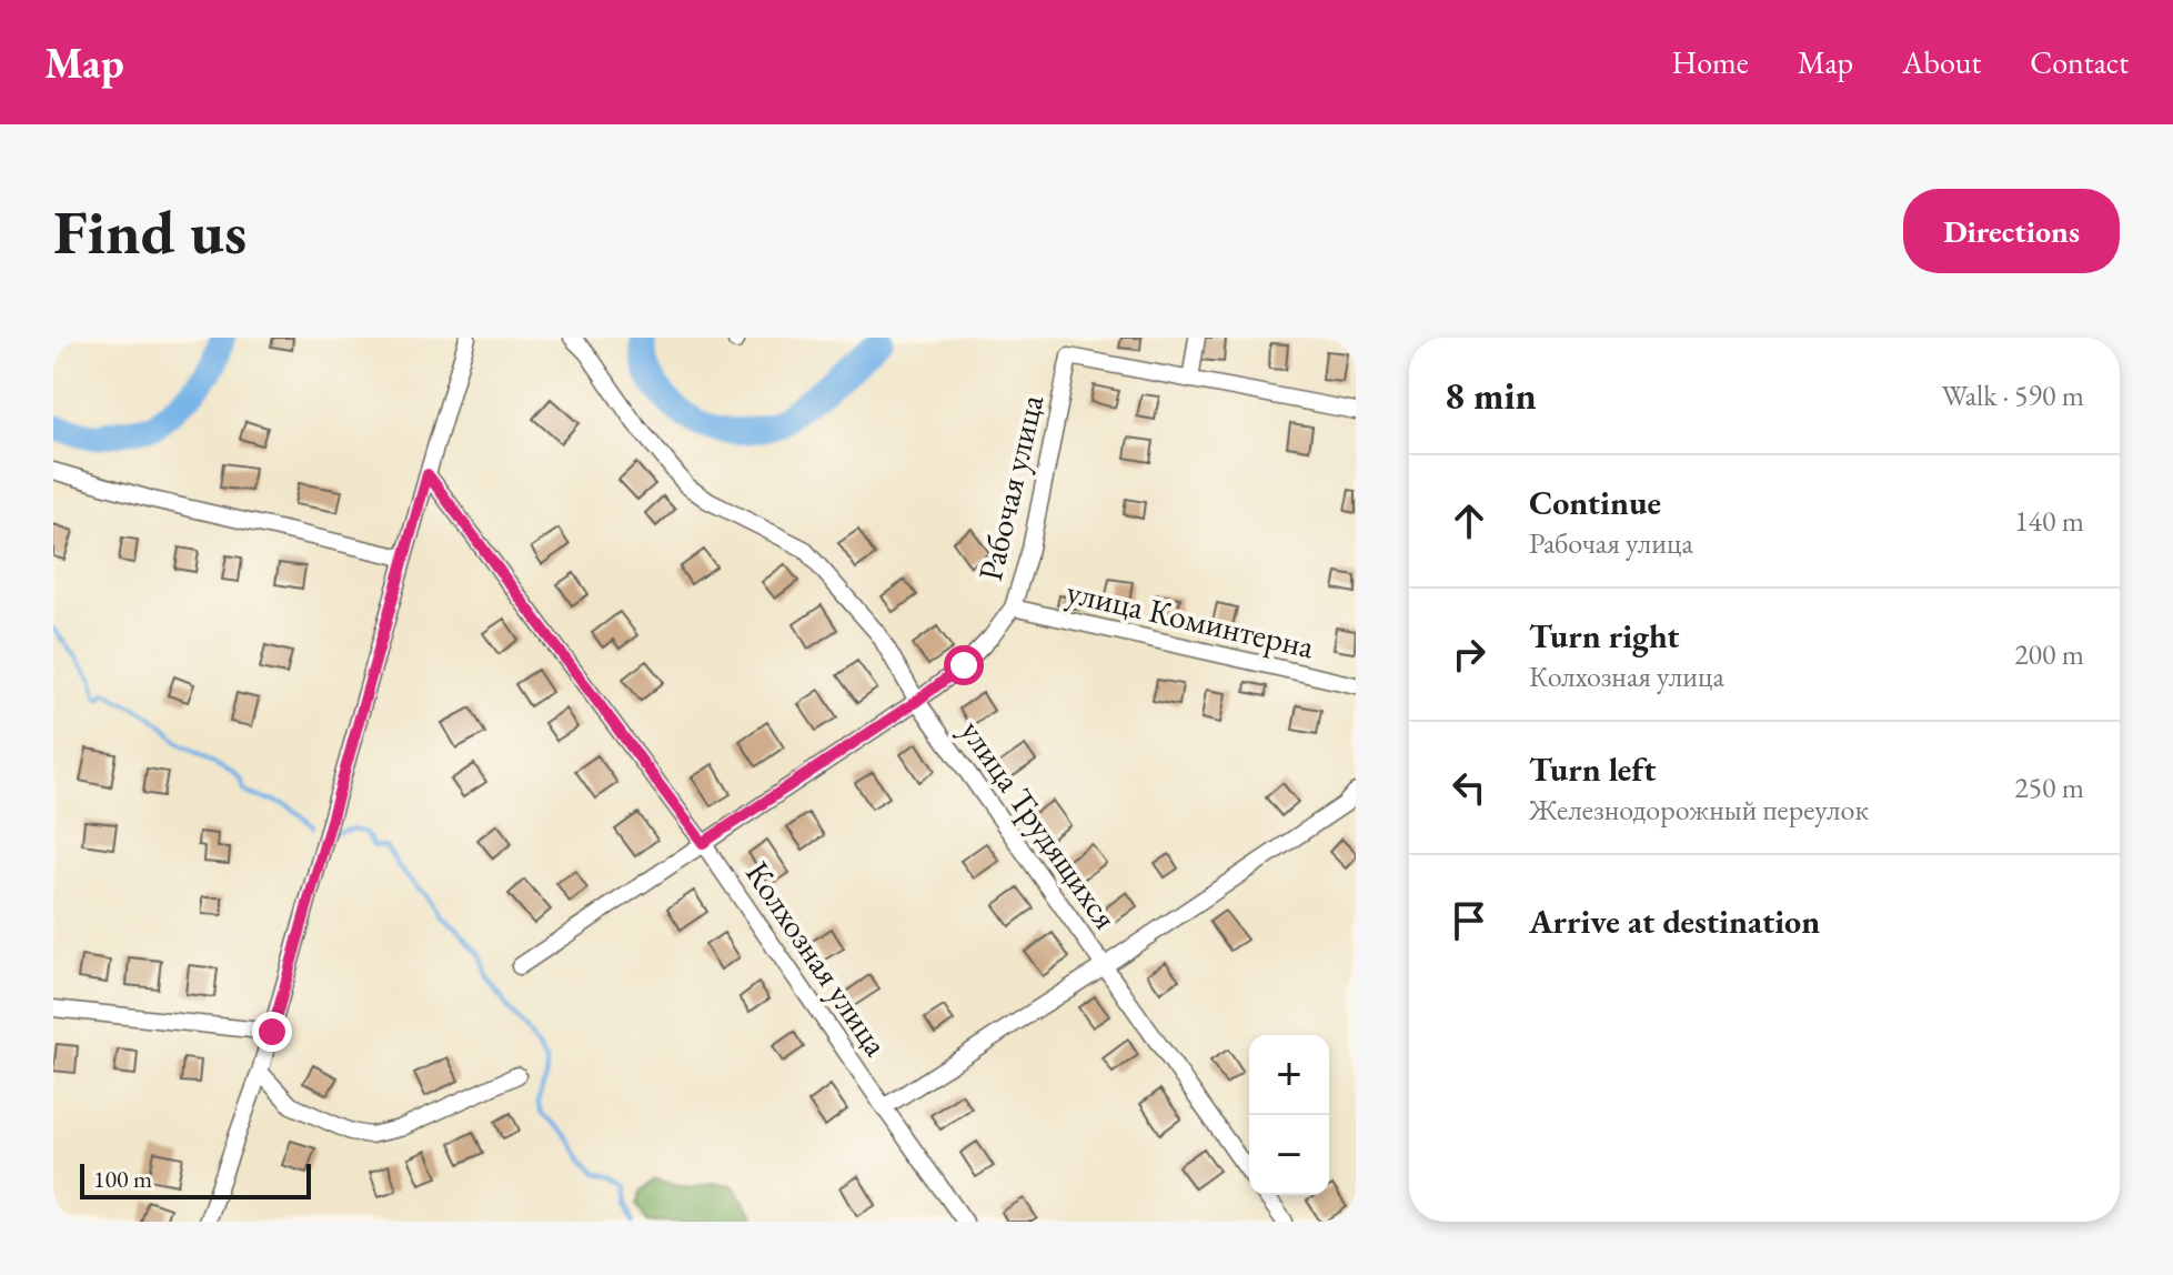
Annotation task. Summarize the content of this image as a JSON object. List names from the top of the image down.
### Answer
{
  "streets": {
    "street": [
      "Рабочая улица",
      "улица Коминтерна",
      "улица Трудящихся",
      "Колхозная улица"
    ]
  },
  "crossings": [
    ["Рабочая улица", "улица Коминтерна"],
    ["Рабочая улица", "улица Трудящихся"],
    ["Рабочая улица", "Колхозная улица"]
  ],
  "scale_bar": "100 m",
  "page": {
    "header": "Map",
    "nav": [
      "Home",
      "Map",
      "About",
      "Contact"
    ],
    "buttons": "Directions",
    "title": "Find us",
    "heading": ["8 min", "Walk · 590 m"],
    "list": [
      ["Continue", "Рабочая улица", "140 m"],
      ["Turn right", "Колхозная улица", "200 m"],
      ["Turn left", "Железнодорожный переулок", "250 m"],
      "Arrive at destination"
    ],
    "map_buttons": ["+", "−"],
    "scale": "100 m"
  }
}
